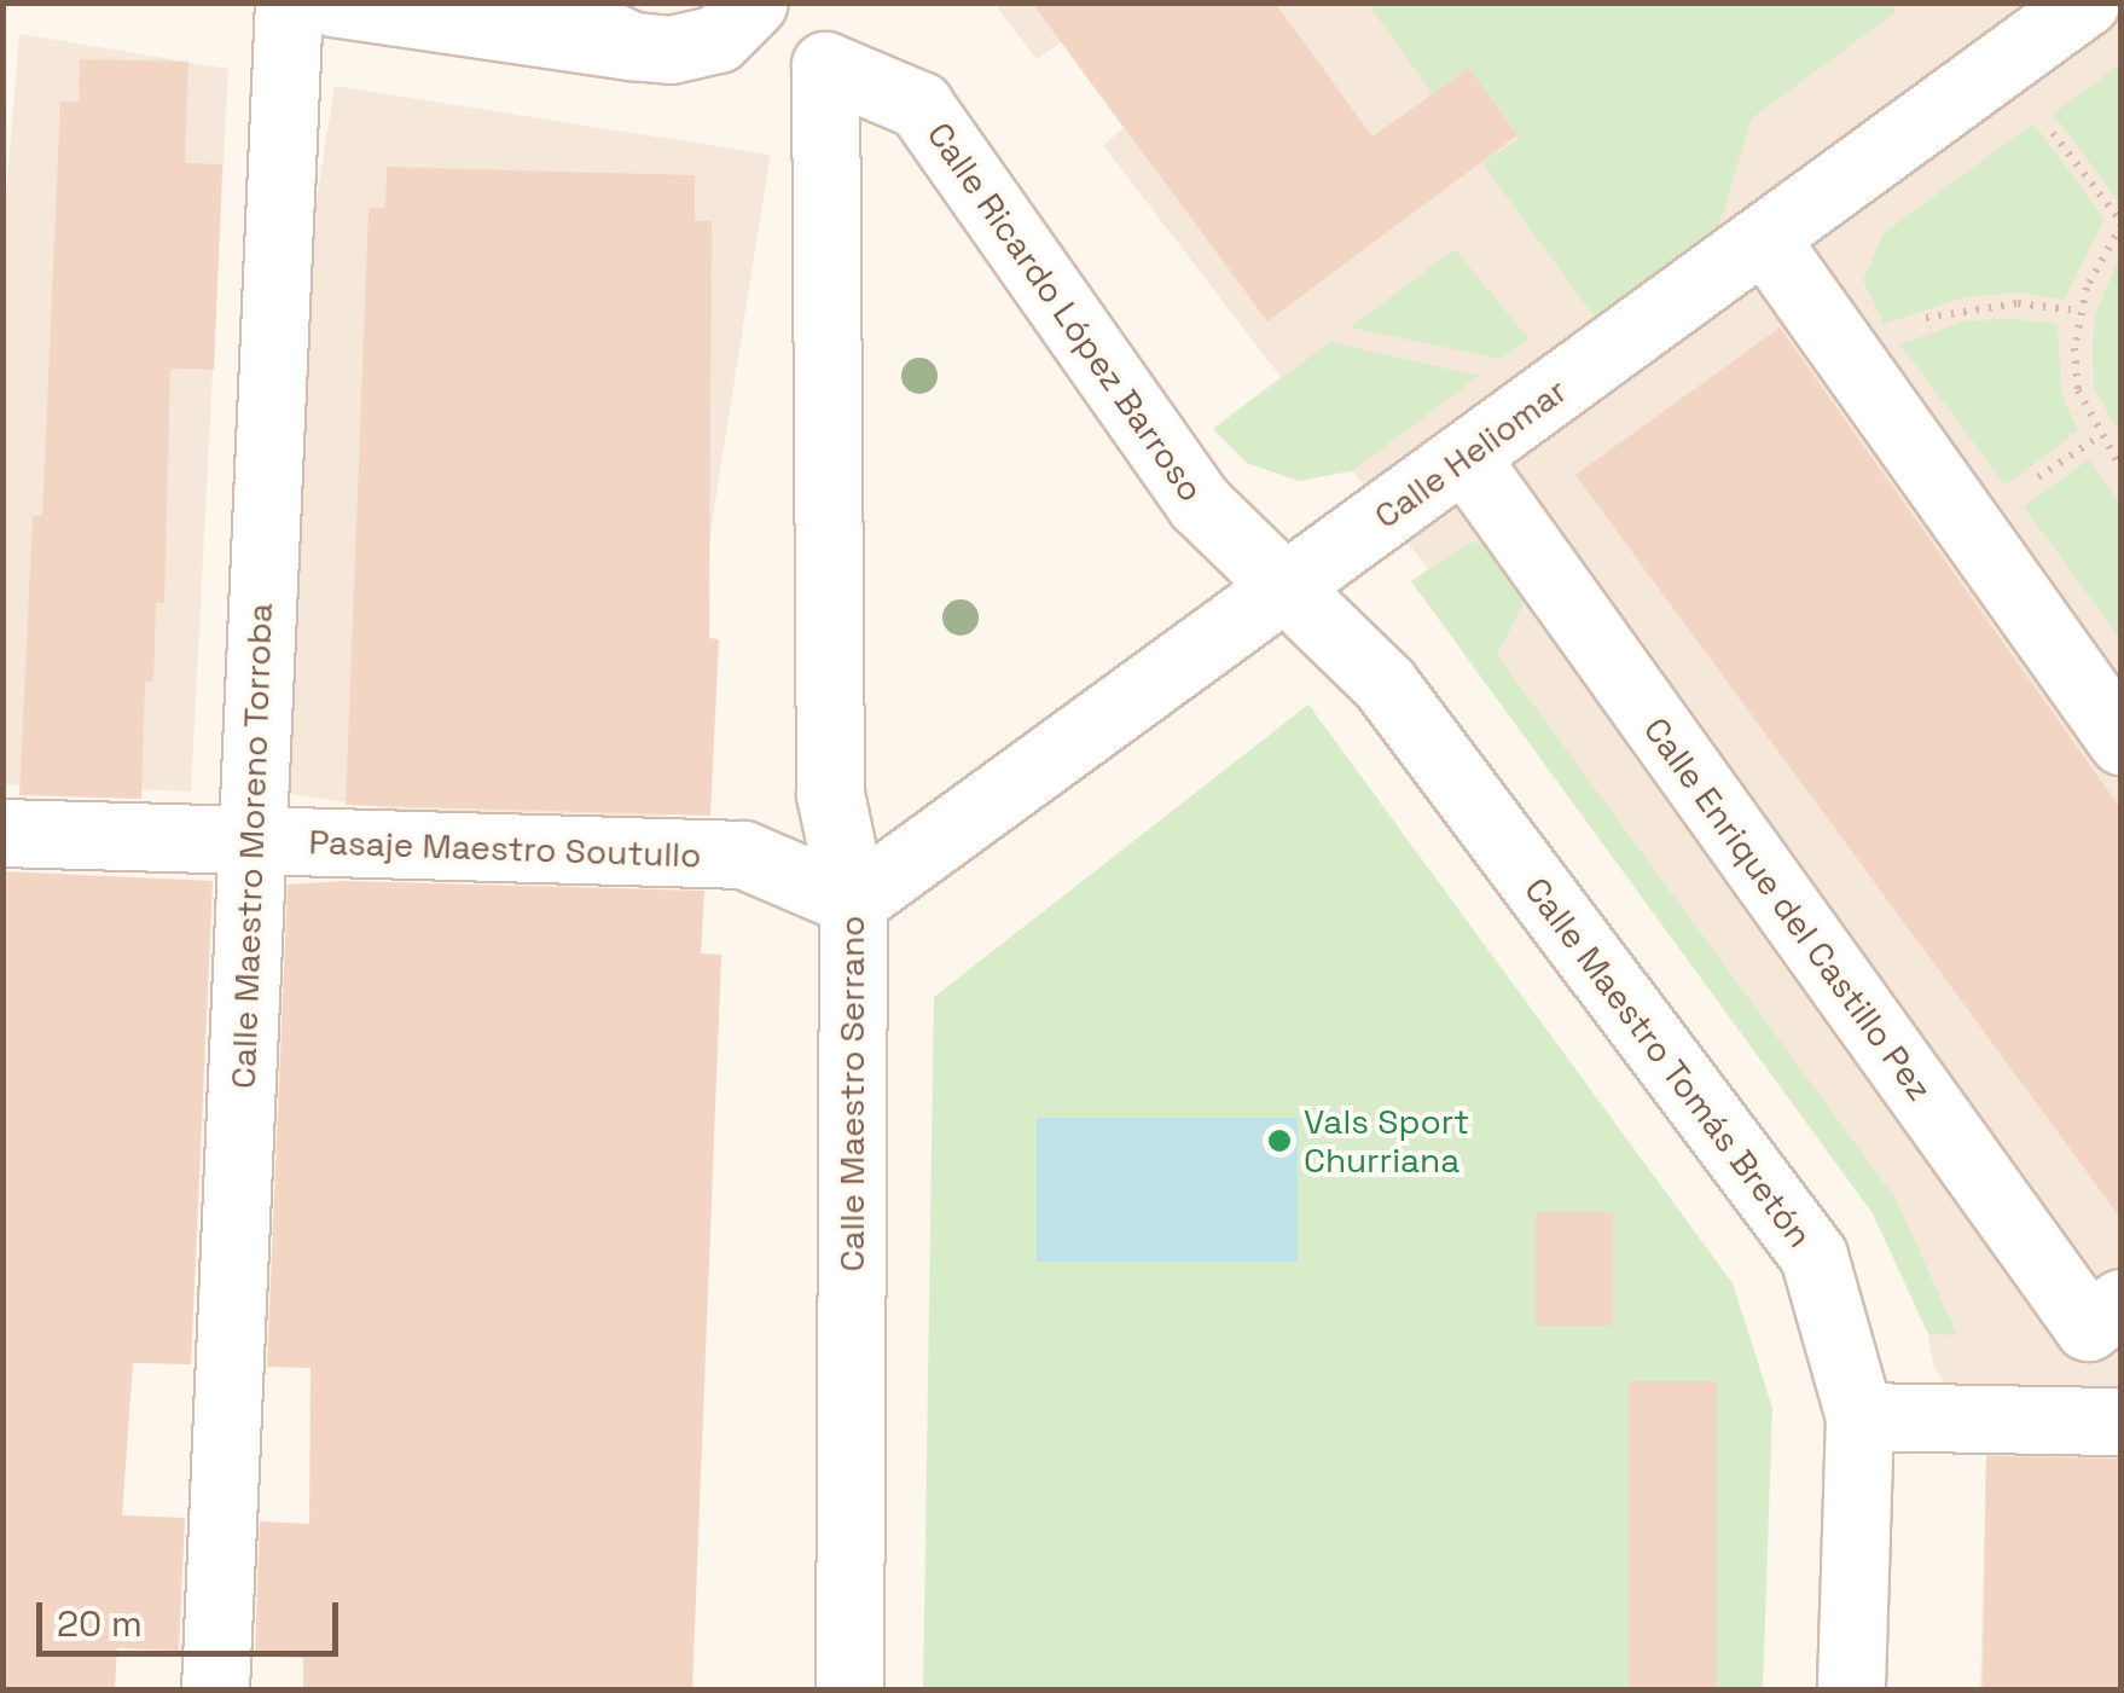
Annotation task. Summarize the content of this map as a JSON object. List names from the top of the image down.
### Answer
{
  "streets": {
    "street": [
      "Calle Ricardo López Barroso",
      "Calle Heliomar",
      "Calle Maestro Moreno Torroba",
      "Pasaje Maestro Soutullo",
      "Calle Enrique del Castillo Pez",
      "Calle Maestro Tomás Bretón",
      "Calle Maestro Serrano"
    ]
  },
  "crossings": [
    ["Calle Ricardo López Barroso", "Calle Heliomar"],
    ["Calle Ricardo López Barroso", "Calle Maestro Tomás Bretón"],
    ["Calle Ricardo López Barroso", "Calle Maestro Serrano"],
    ["Calle Heliomar", "Pasaje Maestro Soutullo"],
    ["Calle Heliomar", "Calle Enrique del Castillo Pez"],
    ["Calle Heliomar", "Calle Maestro Tomás Bretón"],
    ["Calle Heliomar", "Calle Maestro Serrano"],
    ["Calle Maestro Moreno Torroba", "Pasaje Maestro Soutullo"],
    ["Pasaje Maestro Soutullo", "Calle Maestro Serrano"]
  ],
  "places": ["Vals Sport Churriana"],
  "scale_bar": "20 m"
}
